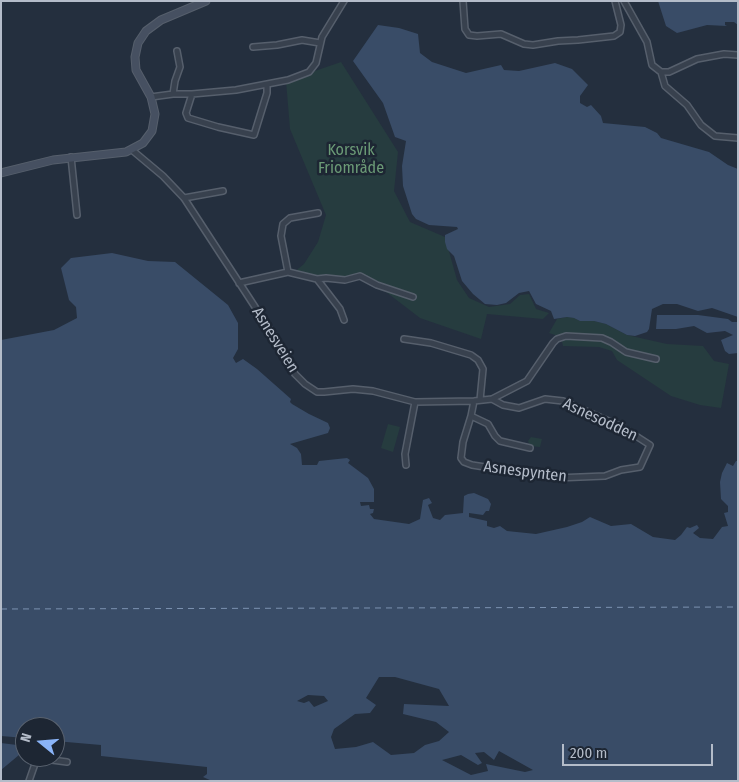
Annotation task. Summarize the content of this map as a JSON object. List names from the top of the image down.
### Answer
{
  "streets": {
    "street": ["Asnesveien", "Asnesodden", "Asnespynten"]
  },
  "crossings": [
    ["Asnesveien", "Asnesodden"],
    ["Asnesveien", "Asnespynten"],
    ["Asnesodden", "Asnespynten"]
  ],
  "parks": ["Korsvik Friområde"],
  "scale_bar": "200 m",
  "north": "left"
}
